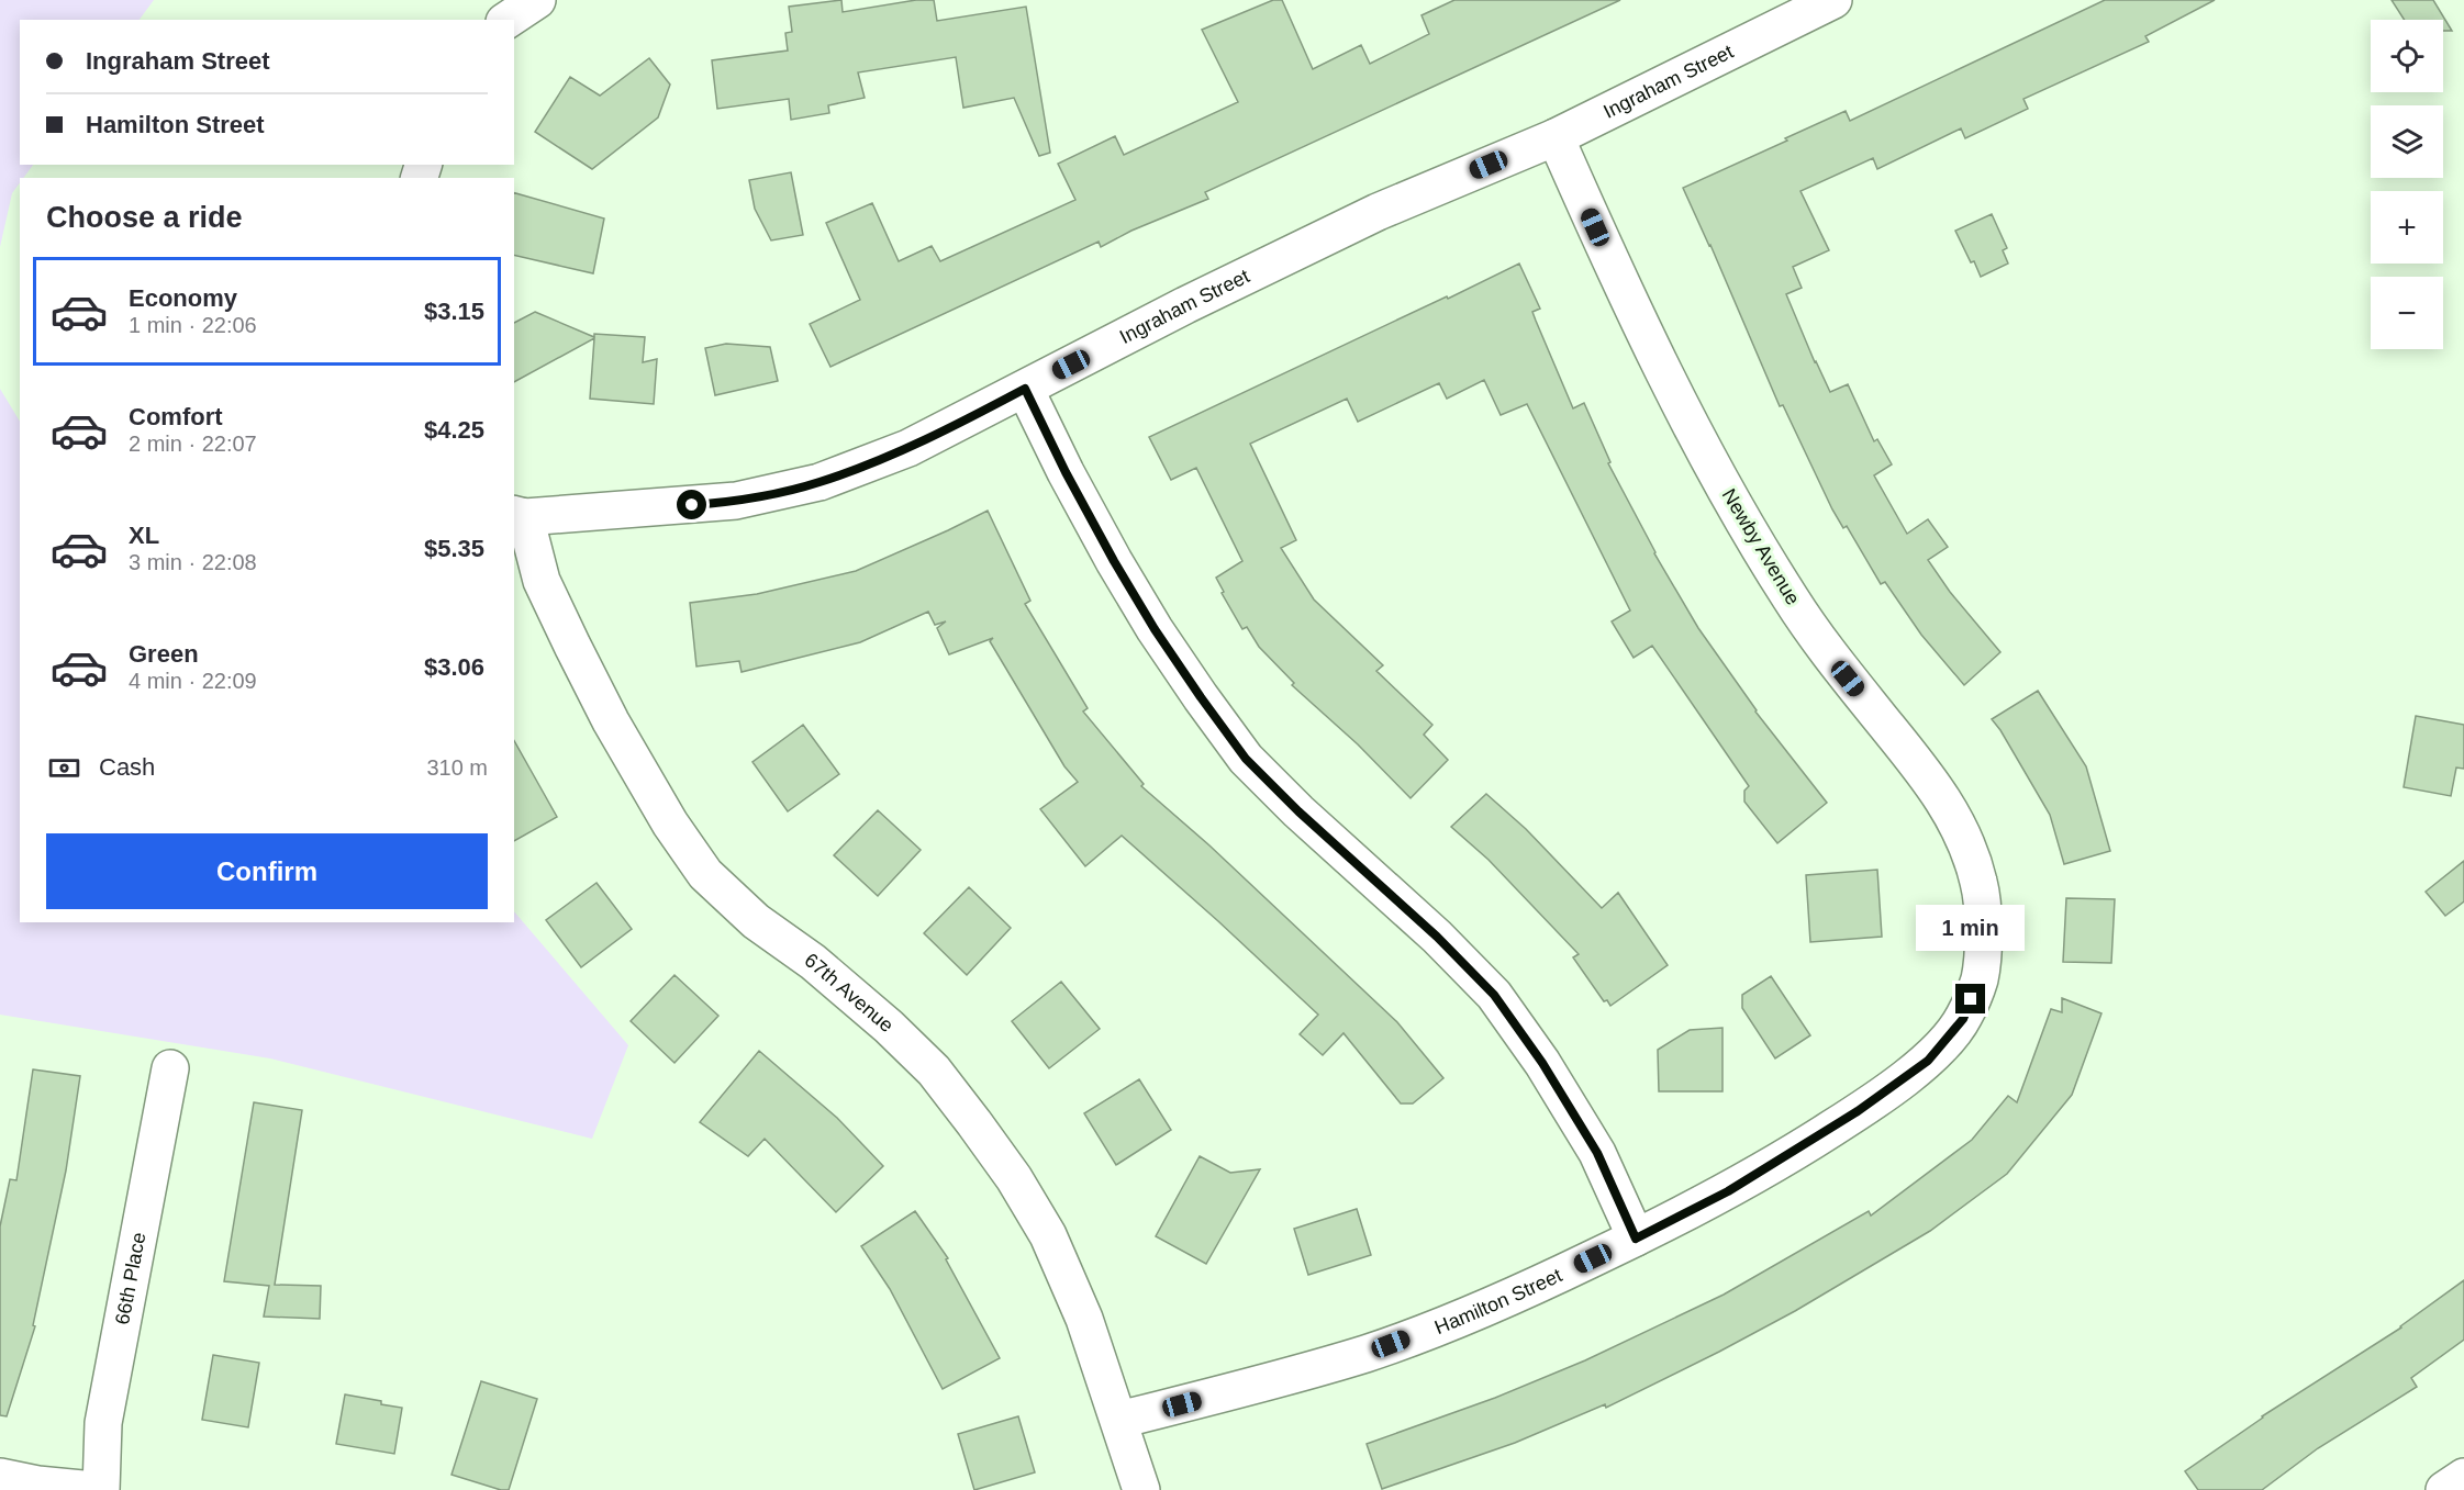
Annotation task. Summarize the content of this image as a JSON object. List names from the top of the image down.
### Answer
{
  "streets": {
    "street": [
      "Ingraham Street",
      "Newby Avenue",
      "67th Avenue",
      "66th Place",
      "Hamilton Street"
    ]
  },
  "crossings": [
    ["Ingraham Street", "Newby Avenue"],
    ["Ingraham Street", "67th Avenue"],
    ["Newby Avenue", "Hamilton Street"],
    ["67th Avenue", "Hamilton Street"]
  ],
  "page": {
    "map_buttons": ["+", "−"],
    "banner": ["Ingraham Street", "Hamilton Street"],
    "heading": "Choose a ride",
    "list": [
      {
        "name": "Economy",
        "note": "1 min · 22:06",
        "value": "$3.15"
      },
      {
        "name": "Comfort",
        "note": "2 min · 22:07",
        "value": "$4.25"
      },
      {
        "name": "XL",
        "note": "3 min · 22:08",
        "value": "$5.35"
      },
      {
        "name": "Green",
        "note": "4 min · 22:09",
        "value": "$3.06"
      }
    ],
    "pay": ["Cash", "310 m"],
    "buttons": "Confirm",
    "bubble": "1 min"
  }
}
